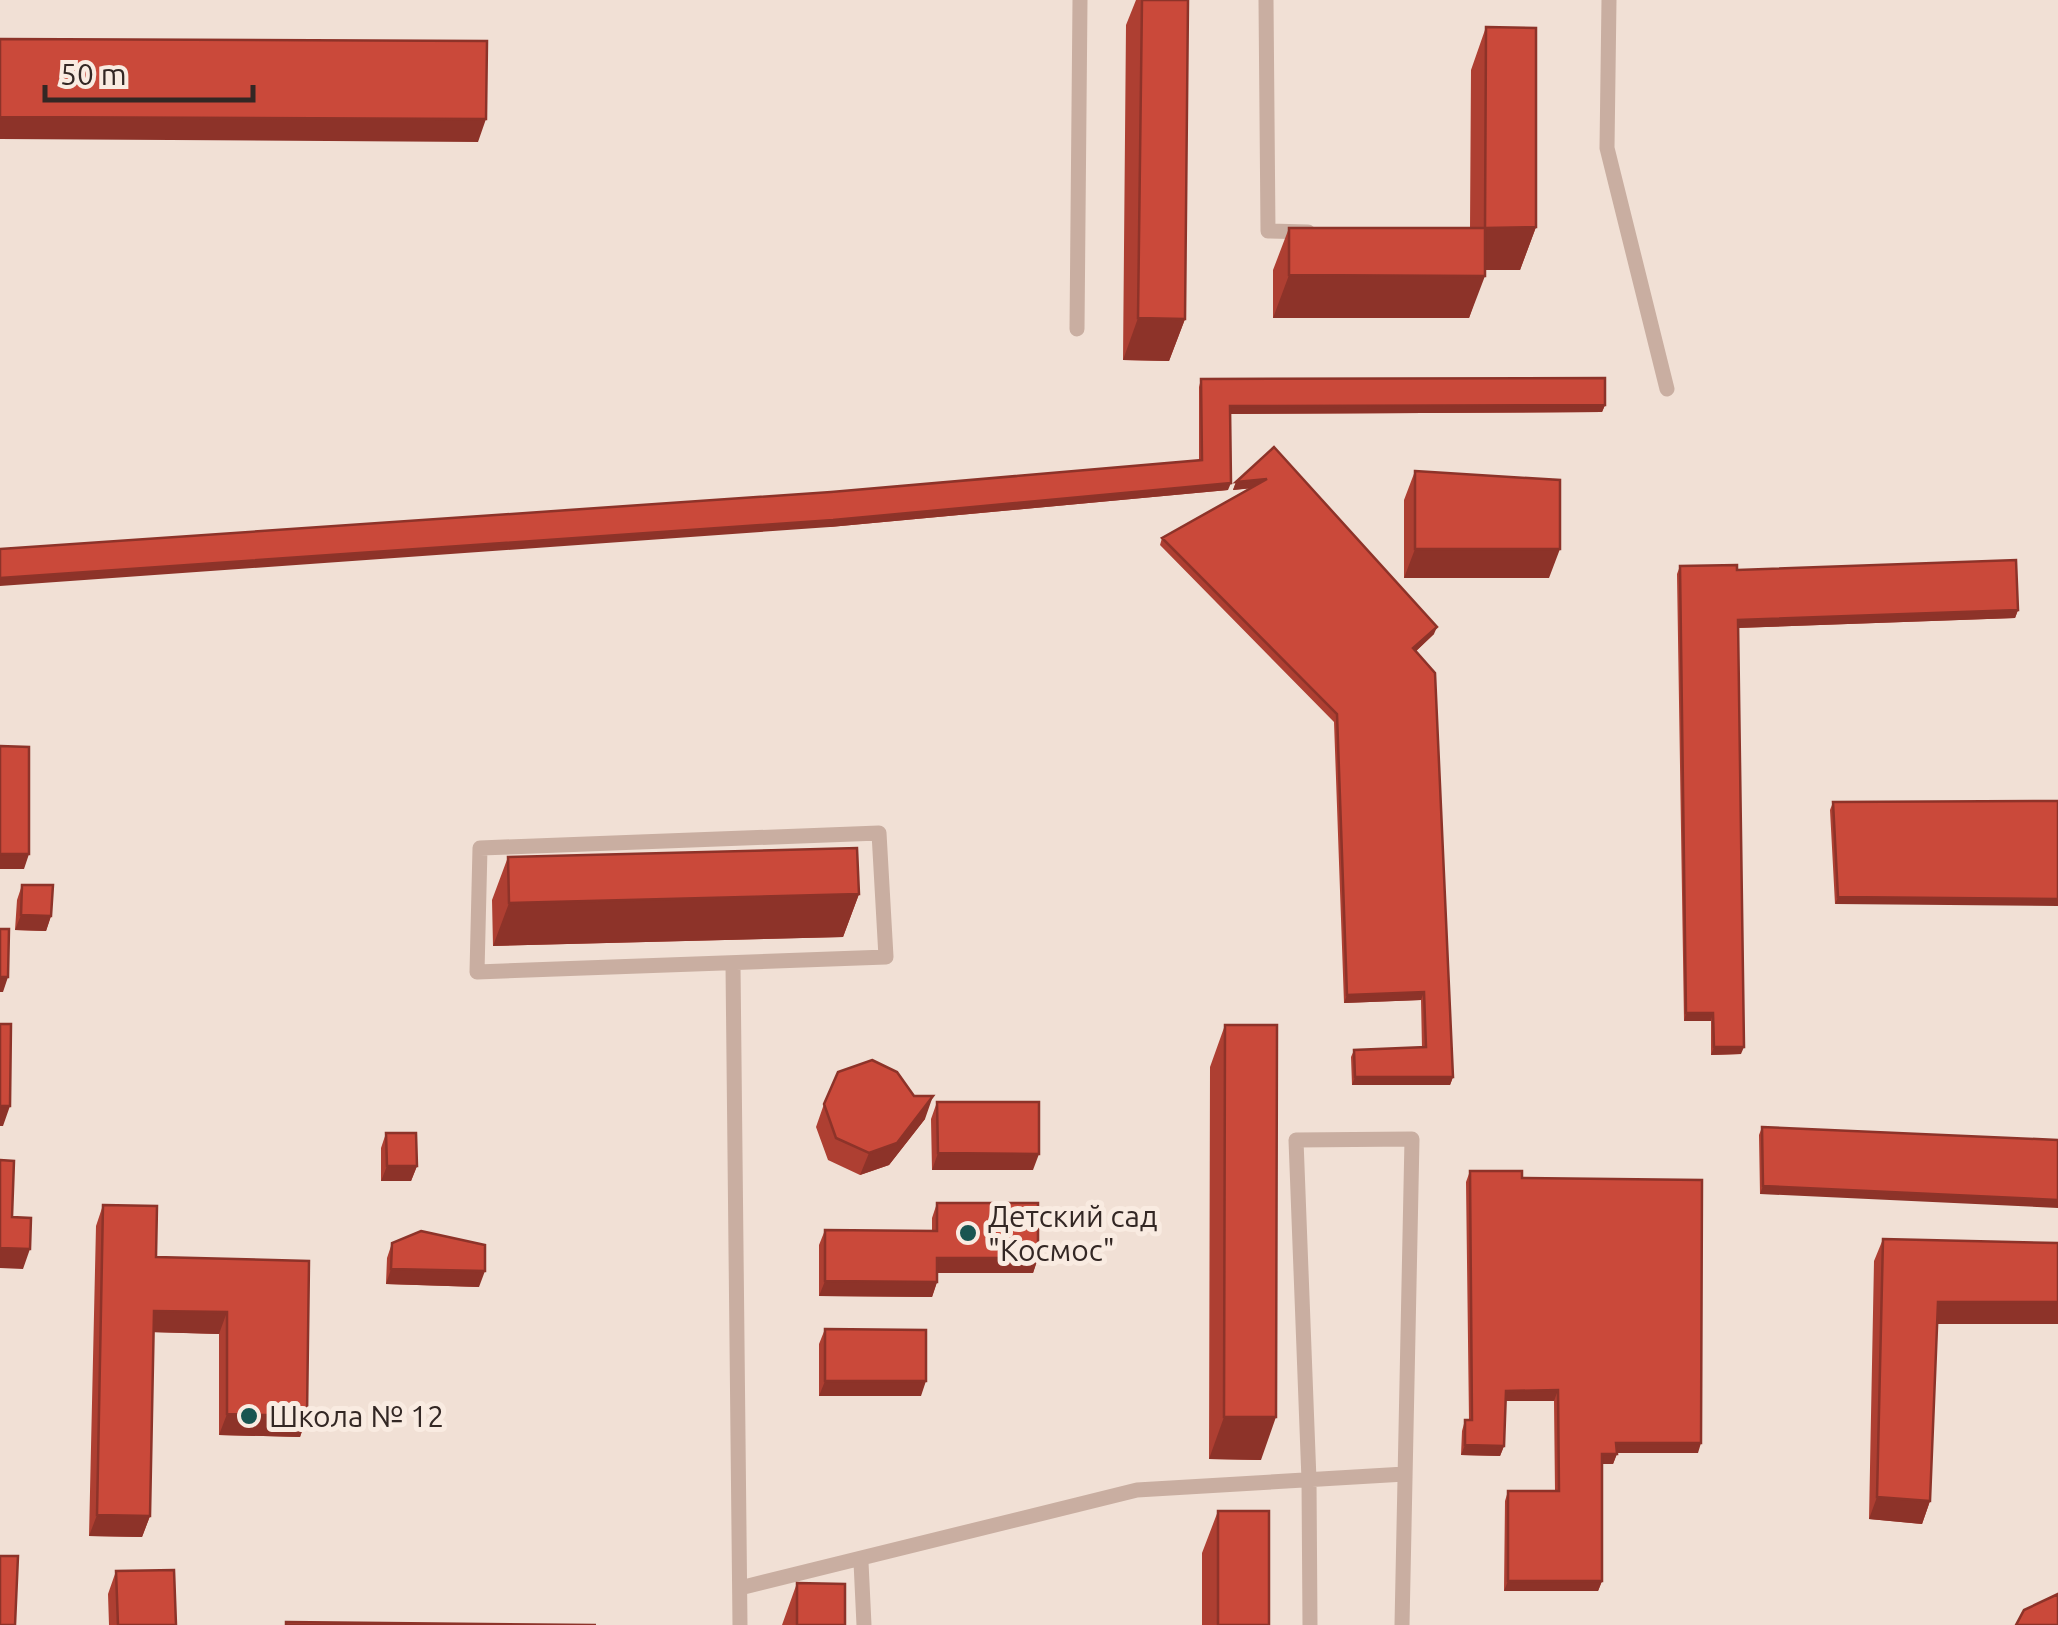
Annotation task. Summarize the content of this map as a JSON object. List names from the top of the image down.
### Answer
{
  "places": ["Детский сад \"Космос\"", "Школа № 12"],
  "scale_bar": "50 m"
}
